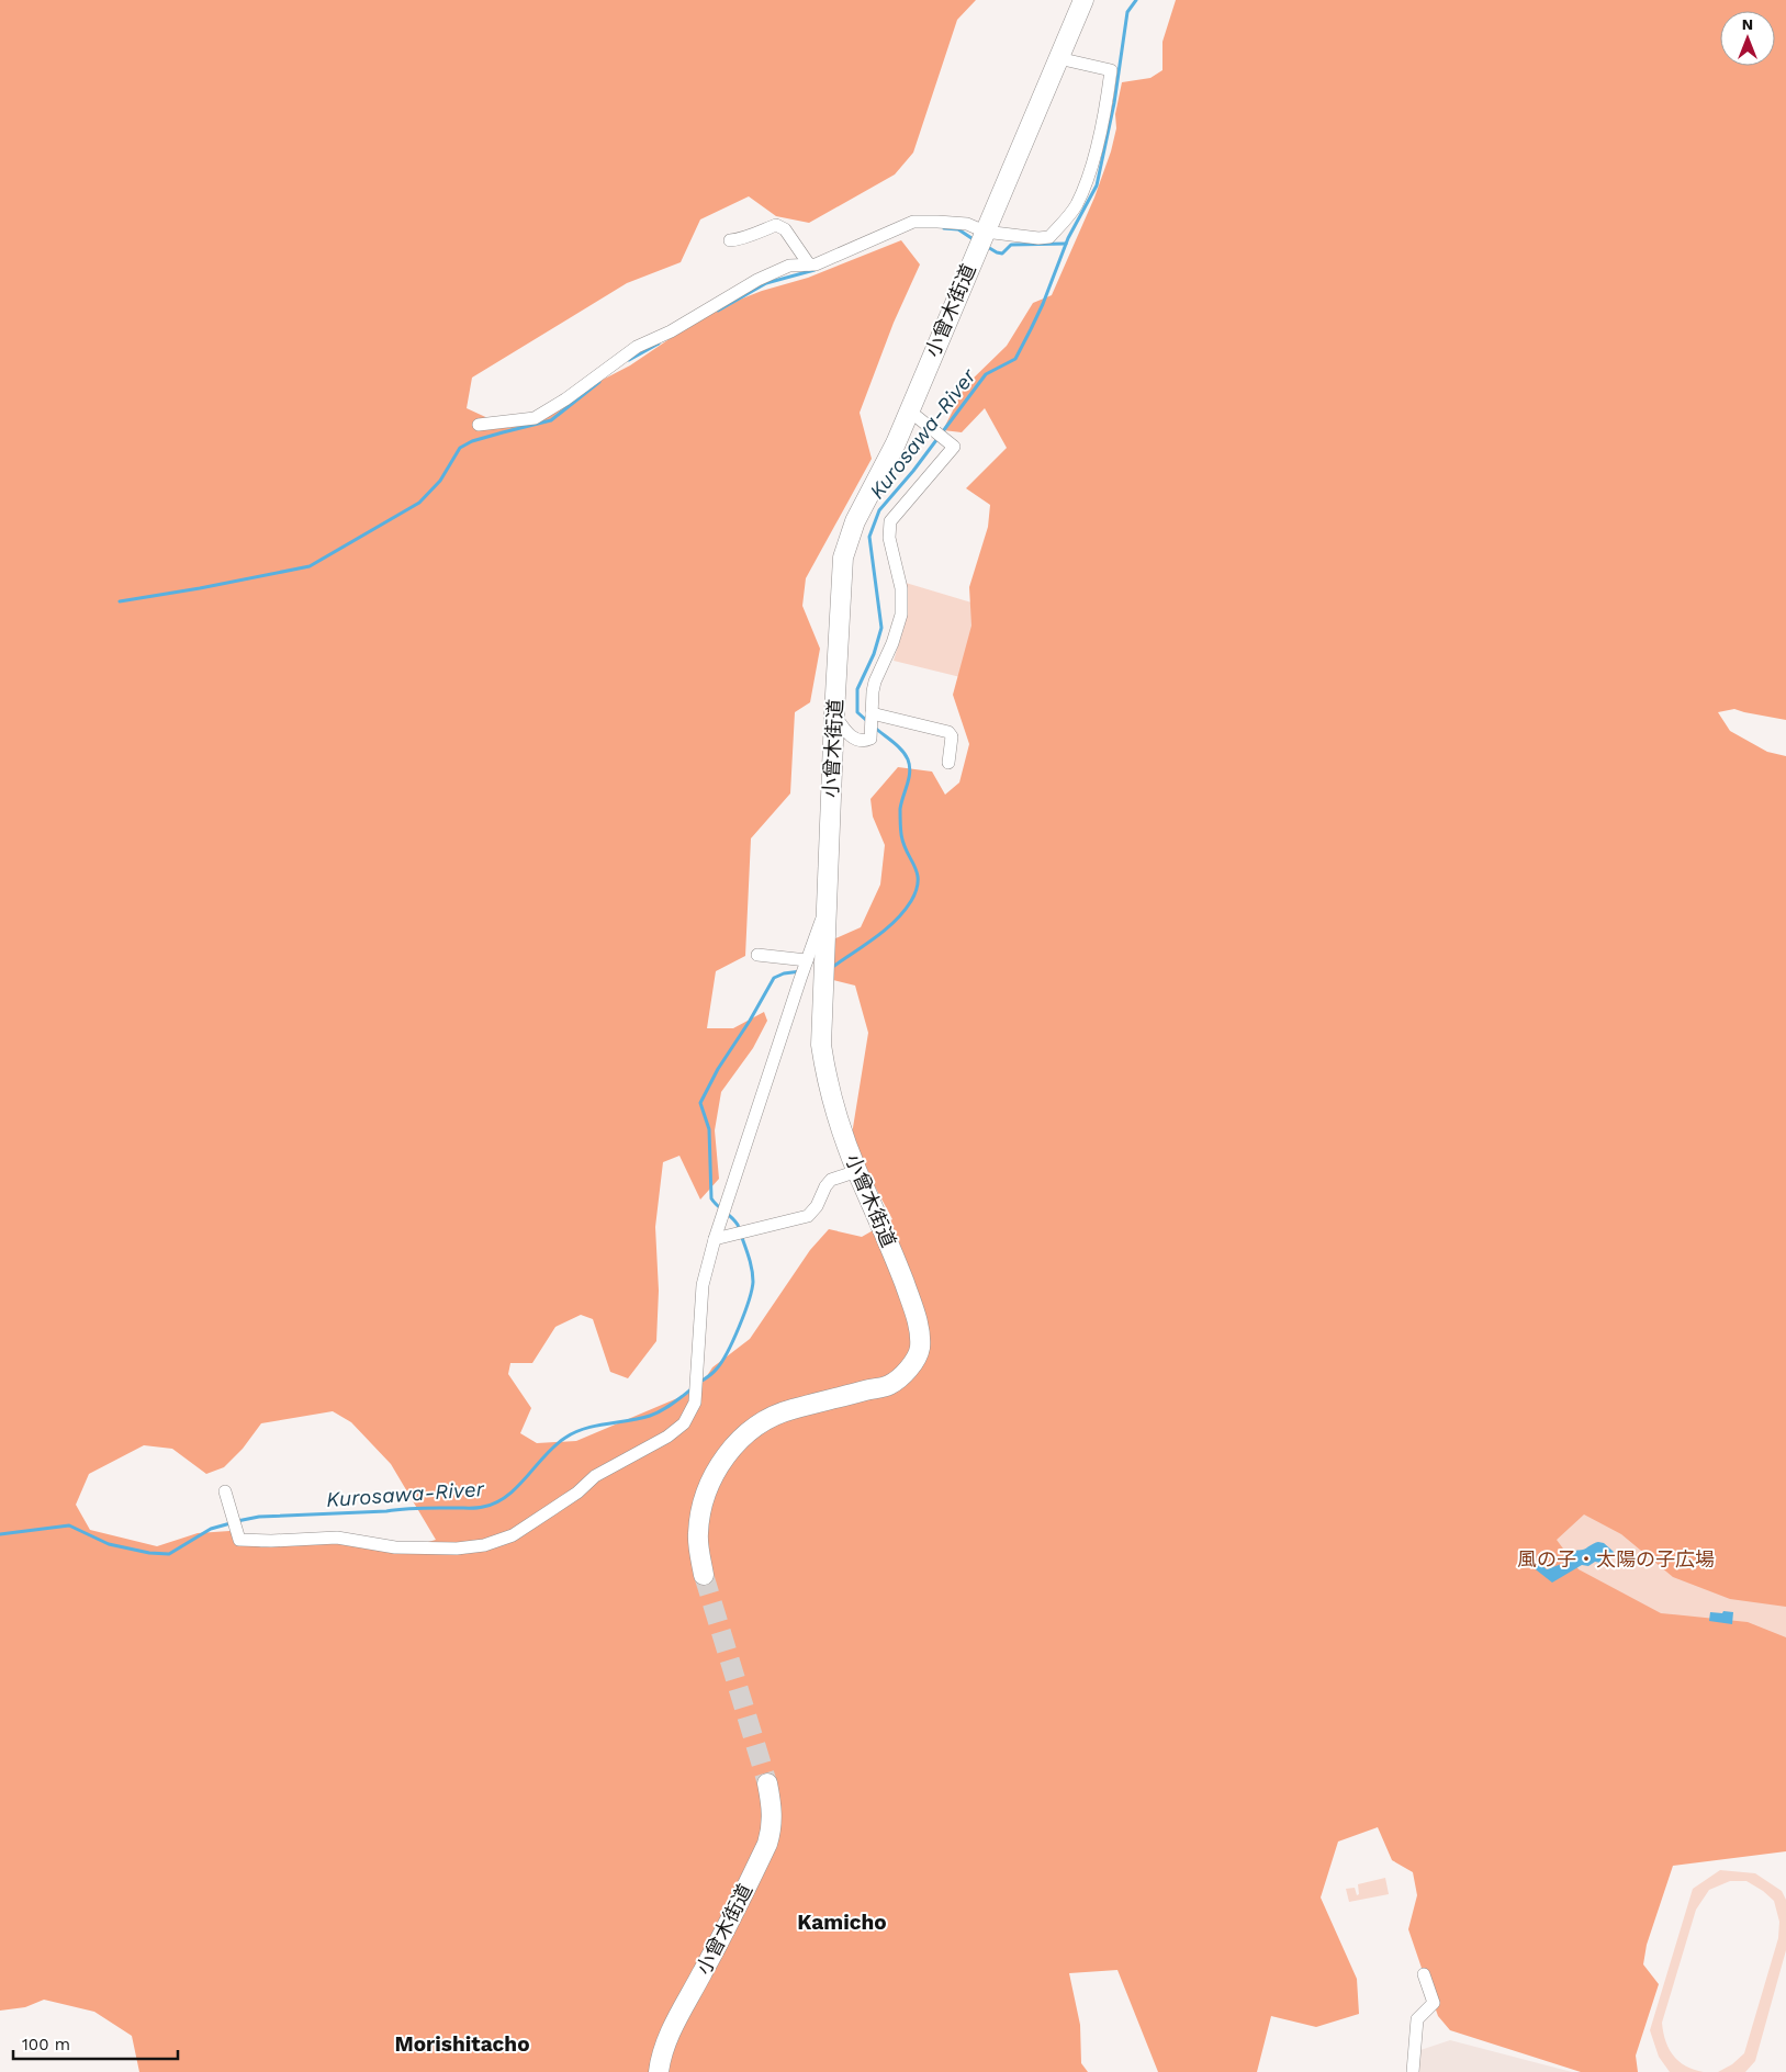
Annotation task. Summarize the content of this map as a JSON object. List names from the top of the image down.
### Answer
{
  "streets": {
    "main road": ["小曾木街道"]
  },
  "districts": ["Kamicho", "Morishitacho"],
  "water": ["Kurosawa-River"],
  "parks": ["風の子・太陽の子広場"],
  "scale_bar": "100 m",
  "north": "top"
}
